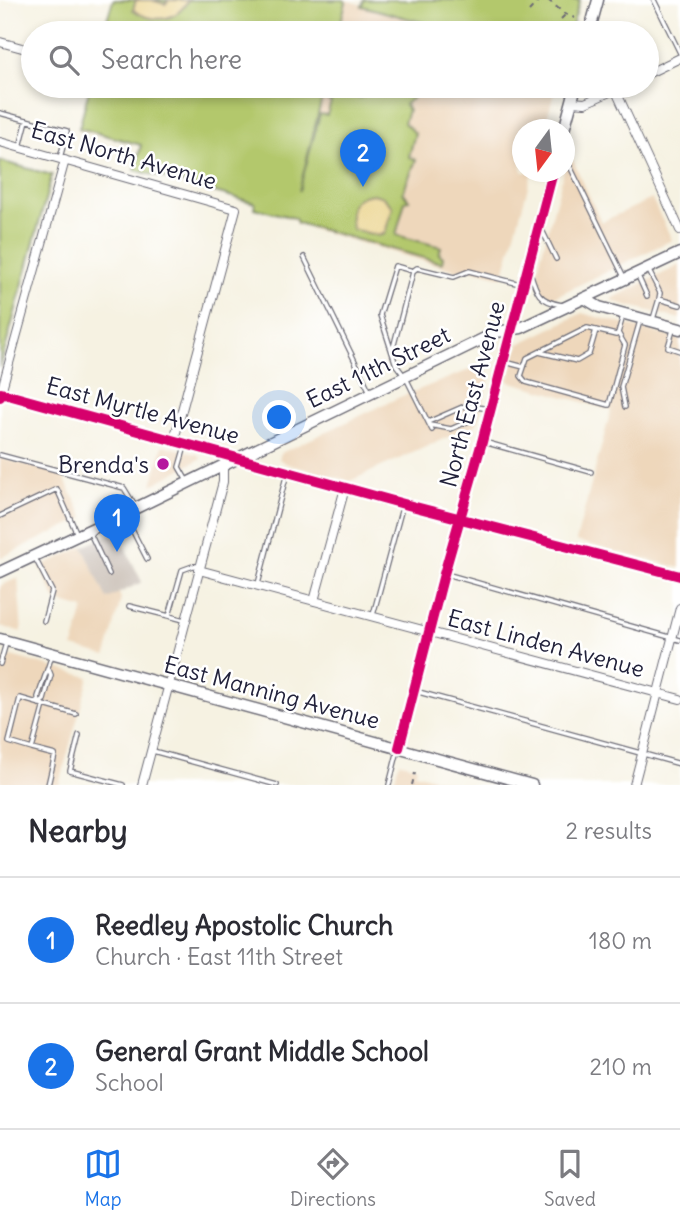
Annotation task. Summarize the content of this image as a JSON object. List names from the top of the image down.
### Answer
{
  "streets": {
    "main road": ["East 11th Street", "North East Avenue", "East Manning Avenue"],
    "street": ["East North Avenue", "East Myrtle Avenue", "East Linden Avenue"]
  },
  "crossings": [
    ["East North Avenue", "East Myrtle Avenue"],
    ["East 11th Street", "North East Avenue"],
    ["East 11th Street", "East Myrtle Avenue"],
    ["North East Avenue", "East Myrtle Avenue"],
    ["North East Avenue", "East Linden Avenue"],
    ["North East Avenue", "East Manning Avenue"]
  ],
  "places": ["Brenda's"],
  "north": "bottom",
  "page": {
    "search": "Search here",
    "pins": ["2", "1"],
    "heading": ["Nearby", "2 results"],
    "list": [
      {
        "mark": "1",
        "name": "Reedley Apostolic Church",
        "note": "Church · East 11th Street",
        "value": "180 m"
      },
      {
        "mark": "2",
        "name": "General Grant Middle School",
        "note": "School",
        "value": "210 m"
      }
    ],
    "nav": ["Map", "Directions", "Saved"]
  }
}
